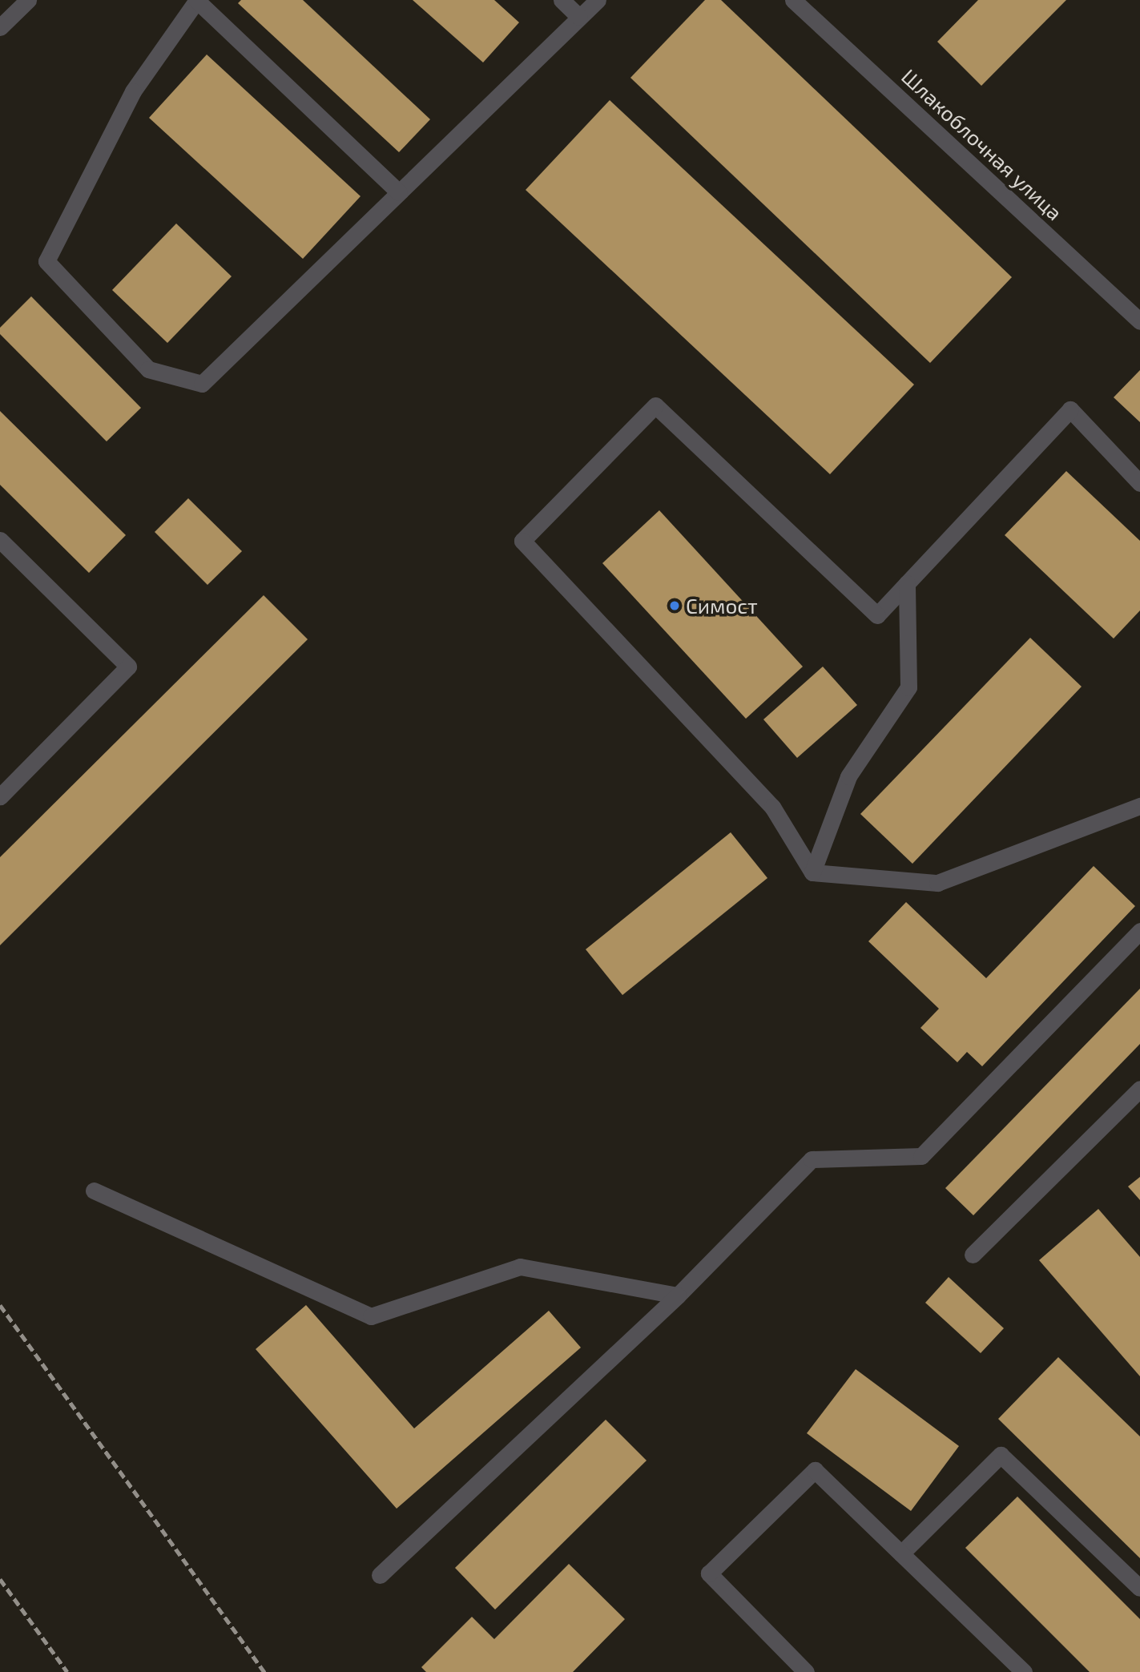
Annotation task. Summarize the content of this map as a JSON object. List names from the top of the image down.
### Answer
{
  "streets": {
    "street": ["Шлакоблочная улица"]
  },
  "places": ["Симост"]
}
